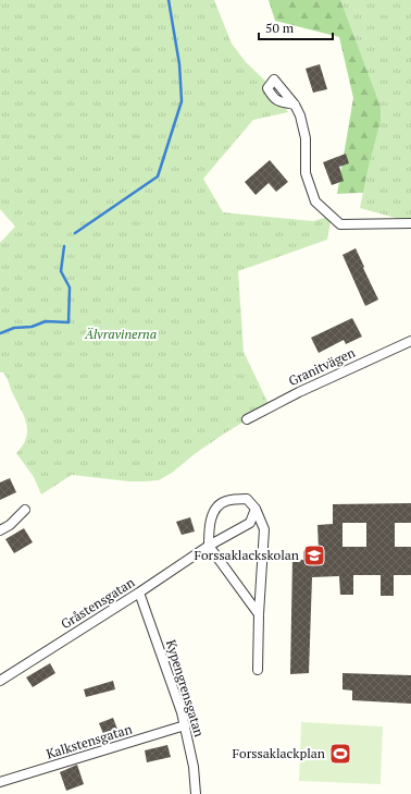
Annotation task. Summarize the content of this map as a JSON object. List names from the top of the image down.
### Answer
{
  "streets": {
    "street": [
      "Granitvägen",
      "Gråstensgatan",
      "Kypengrensgatan",
      "Kalkstensgatan"
    ]
  },
  "crossings": [
    ["Gråstensgatan", "Kypengrensgatan"],
    ["Kypengrensgatan", "Kalkstensgatan"]
  ],
  "parks": ["Älvravinerna"],
  "places": {
    "school or university": ["Forssaklackskolan"],
    "sports": ["Forssaklackplan"]
  },
  "scale_bar": "50 m"
}
